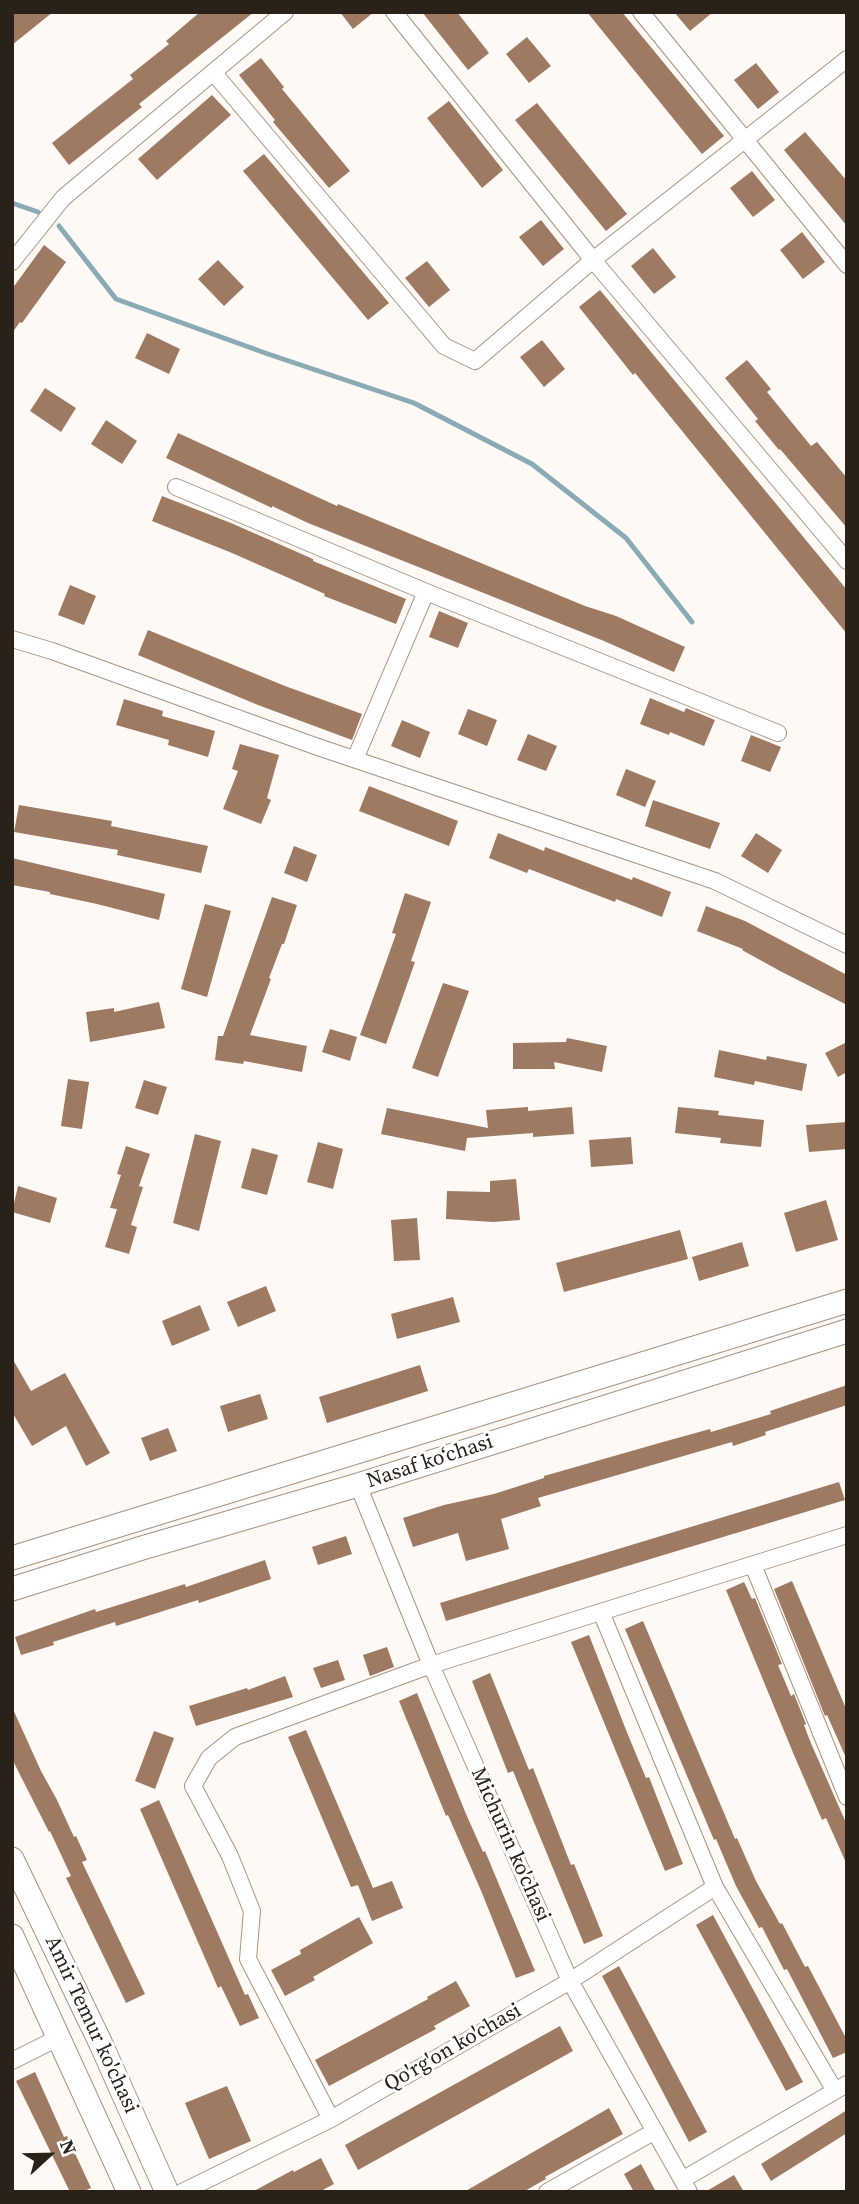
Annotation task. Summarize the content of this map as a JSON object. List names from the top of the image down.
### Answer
{
  "streets": {
    "main road": ["Nasaf ko‘chasi", "Amir Temur ko'chasi"],
    "street": ["Michurin ko'chasi", "Qo'rg'on ko'chasi"]
  },
  "crossings": [
    ["Nasaf ko‘chasi", "Michurin ko'chasi"],
    ["Michurin ko'chasi", "Qo'rg'on ko'chasi"]
  ],
  "north": "right"
}
